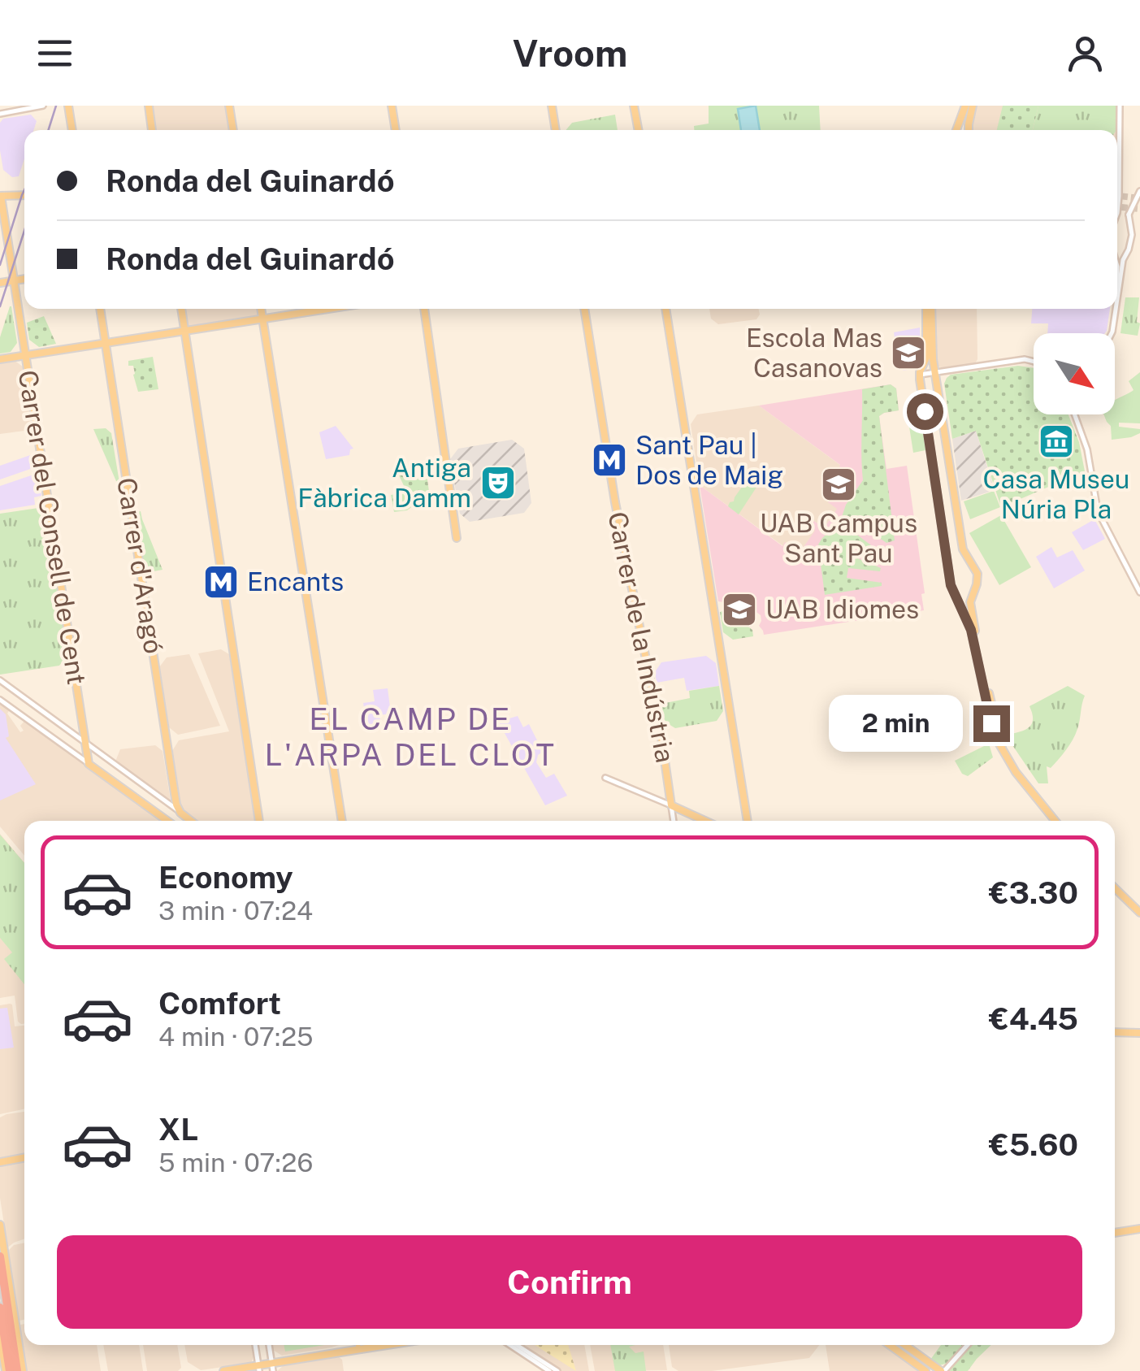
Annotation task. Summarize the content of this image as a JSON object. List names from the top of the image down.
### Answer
{
  "streets": {
    "main road": ["Carrer del Consell de Cent", "Carrer d'Aragó", "Carrer de la Indústria"]
  },
  "districts": ["EL CAMP DE L'ARPA DEL CLOT"],
  "places": {
    "school or university": ["Escola Mas Casanovas", "UAB Campus Sant Pau", "UAB Idiomes"],
    "museum": ["Casa Museu Núria Pla"],
    "metro station": ["Sant Pau | Dos de Maig", "Encants"],
    "theatre": ["Antiga Fàbrica Damm"]
  },
  "north": "bottom right",
  "page": {
    "header": "Vroom",
    "banner": ["Ronda del Guinardó", "Ronda del Guinardó"],
    "bubble": "2 min",
    "list": [
      {
        "name": "Economy",
        "note": "3 min · 07:24",
        "value": "€3.30"
      },
      {
        "name": "Comfort",
        "note": "4 min · 07:25",
        "value": "€4.45"
      },
      {
        "name": "XL",
        "note": "5 min · 07:26",
        "value": "€5.60"
      }
    ],
    "buttons": "Confirm"
  }
}
